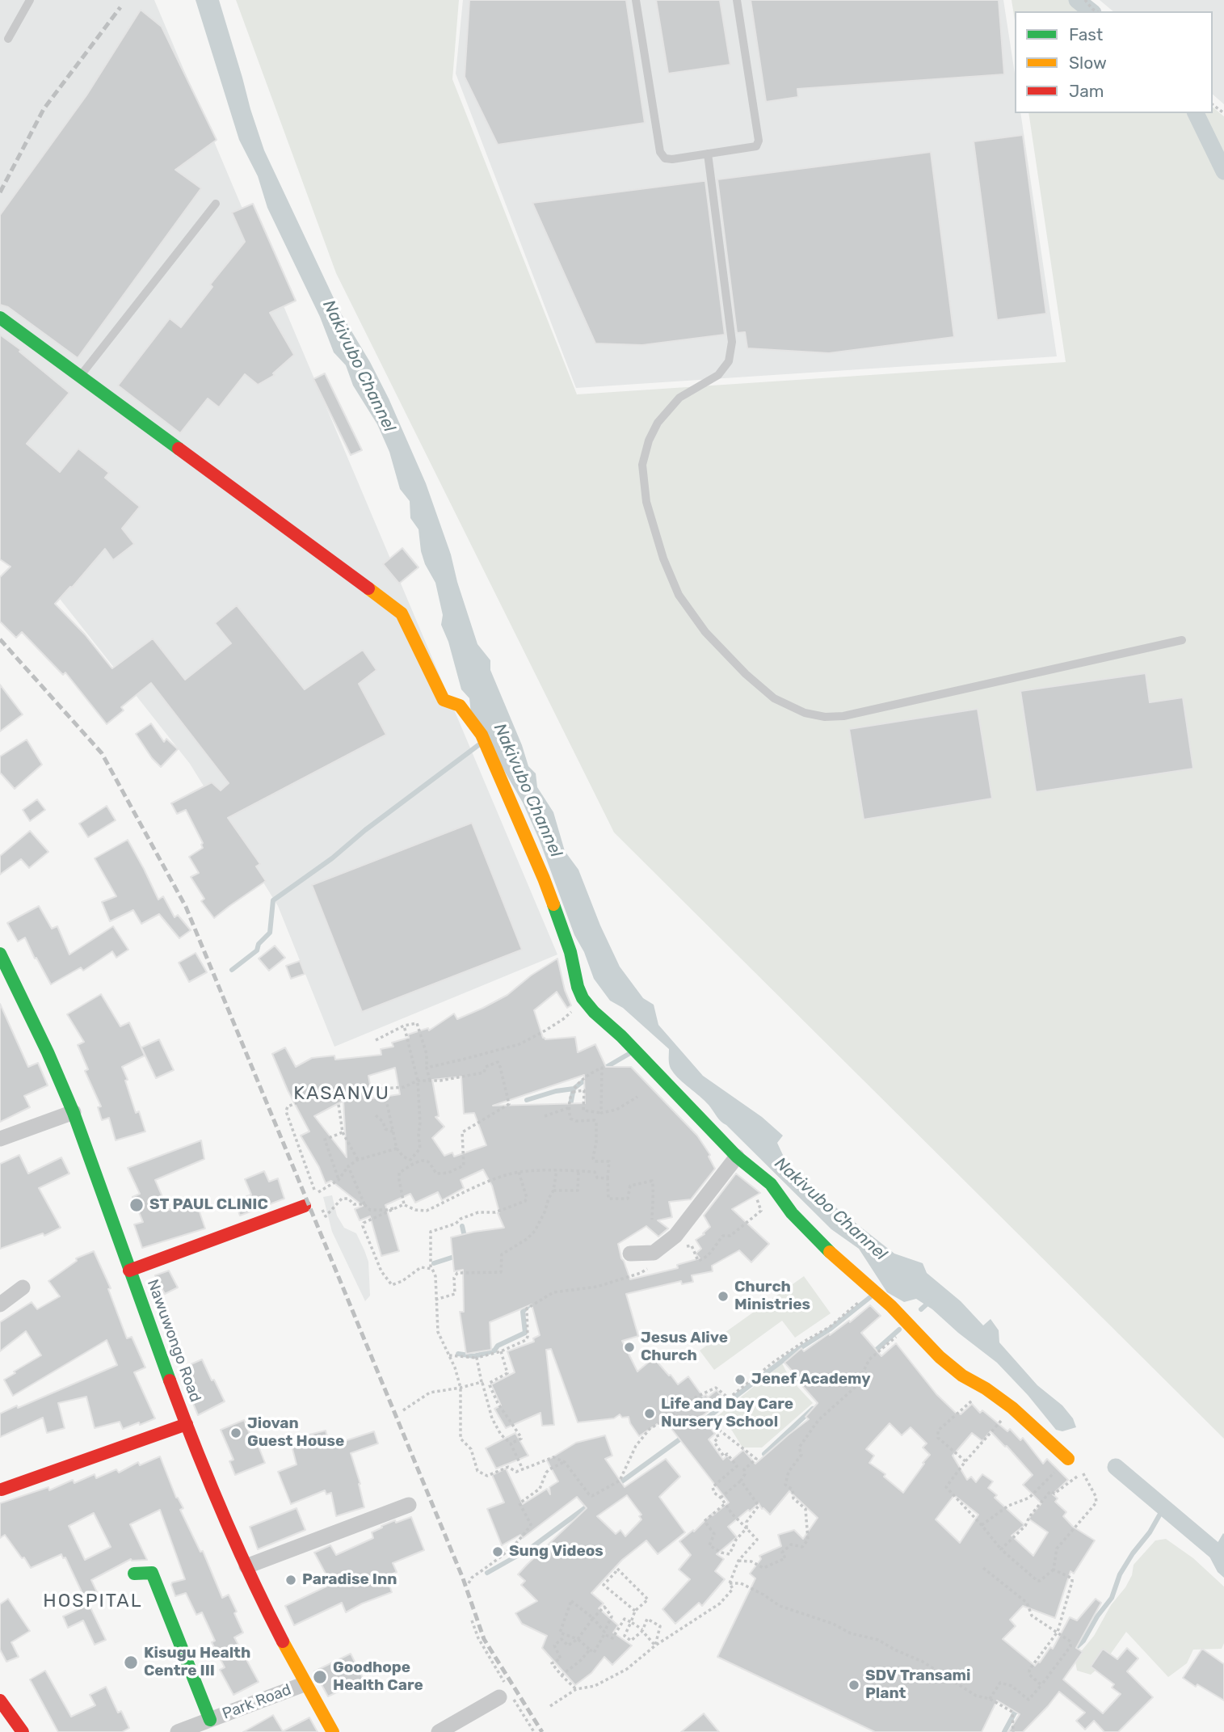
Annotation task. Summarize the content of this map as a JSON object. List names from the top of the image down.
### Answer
{
  "streets": {
    "street": ["Nawuwongo Road", "Park Road"]
  },
  "crossings": [
    ["Nawuwongo Road", "Park Road"]
  ],
  "districts": ["KASANVU", "HOSPITAL"],
  "water": ["Nakivubo Channel"],
  "places": [
    "ST PAUL CLINIC",
    "Church Ministries",
    "Jesus Alive Church",
    "Jenef Academy",
    "Life and Day Care Nursery School",
    "Jiovan Guest House",
    "Sung Videos",
    "Paradise Inn",
    "Kisugu Health Centre III",
    "Goodhope Health Care",
    "SDV Transami Plant"
  ],
  "legend": ["Fast", "Slow", "Jam"]
}
